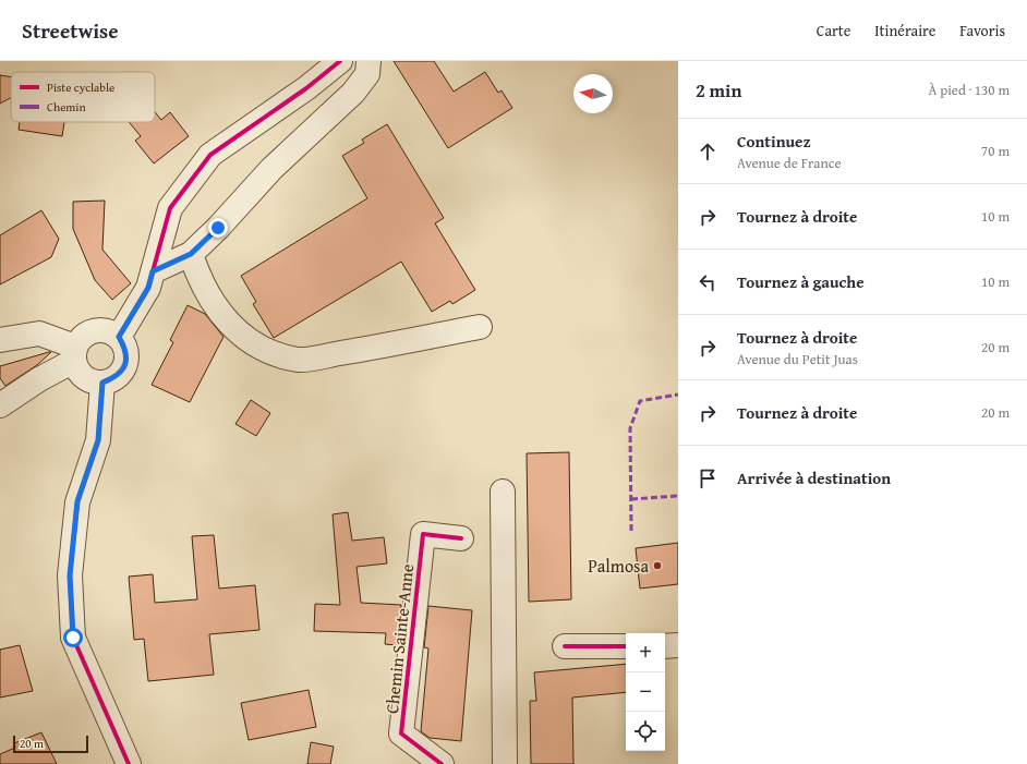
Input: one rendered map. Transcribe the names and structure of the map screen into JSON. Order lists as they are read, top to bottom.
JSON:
{
  "streets": {
    "street": ["Chemin Sainte-Anne"]
  },
  "places": ["Palmosa"],
  "legend": ["Piste cyclable", "Chemin"],
  "scale_bar": "20 m",
  "north": "left",
  "page": {
    "header": "Streetwise",
    "nav": ["Carte", "Itinéraire", "Favoris"],
    "heading": ["2 min", "À pied · 130 m"],
    "list": [
      ["Continuez", "Avenue de France", "70 m"],
      ["Tournez à droite", "10 m"],
      ["Tournez à gauche", "10 m"],
      ["Tournez à droite", "Avenue du Petit Juas", "20 m"],
      ["Tournez à droite", "20 m"],
      "Arrivée à destination"
    ],
    "map_buttons": ["+", "−"],
    "scale": "20 m"
  }
}
